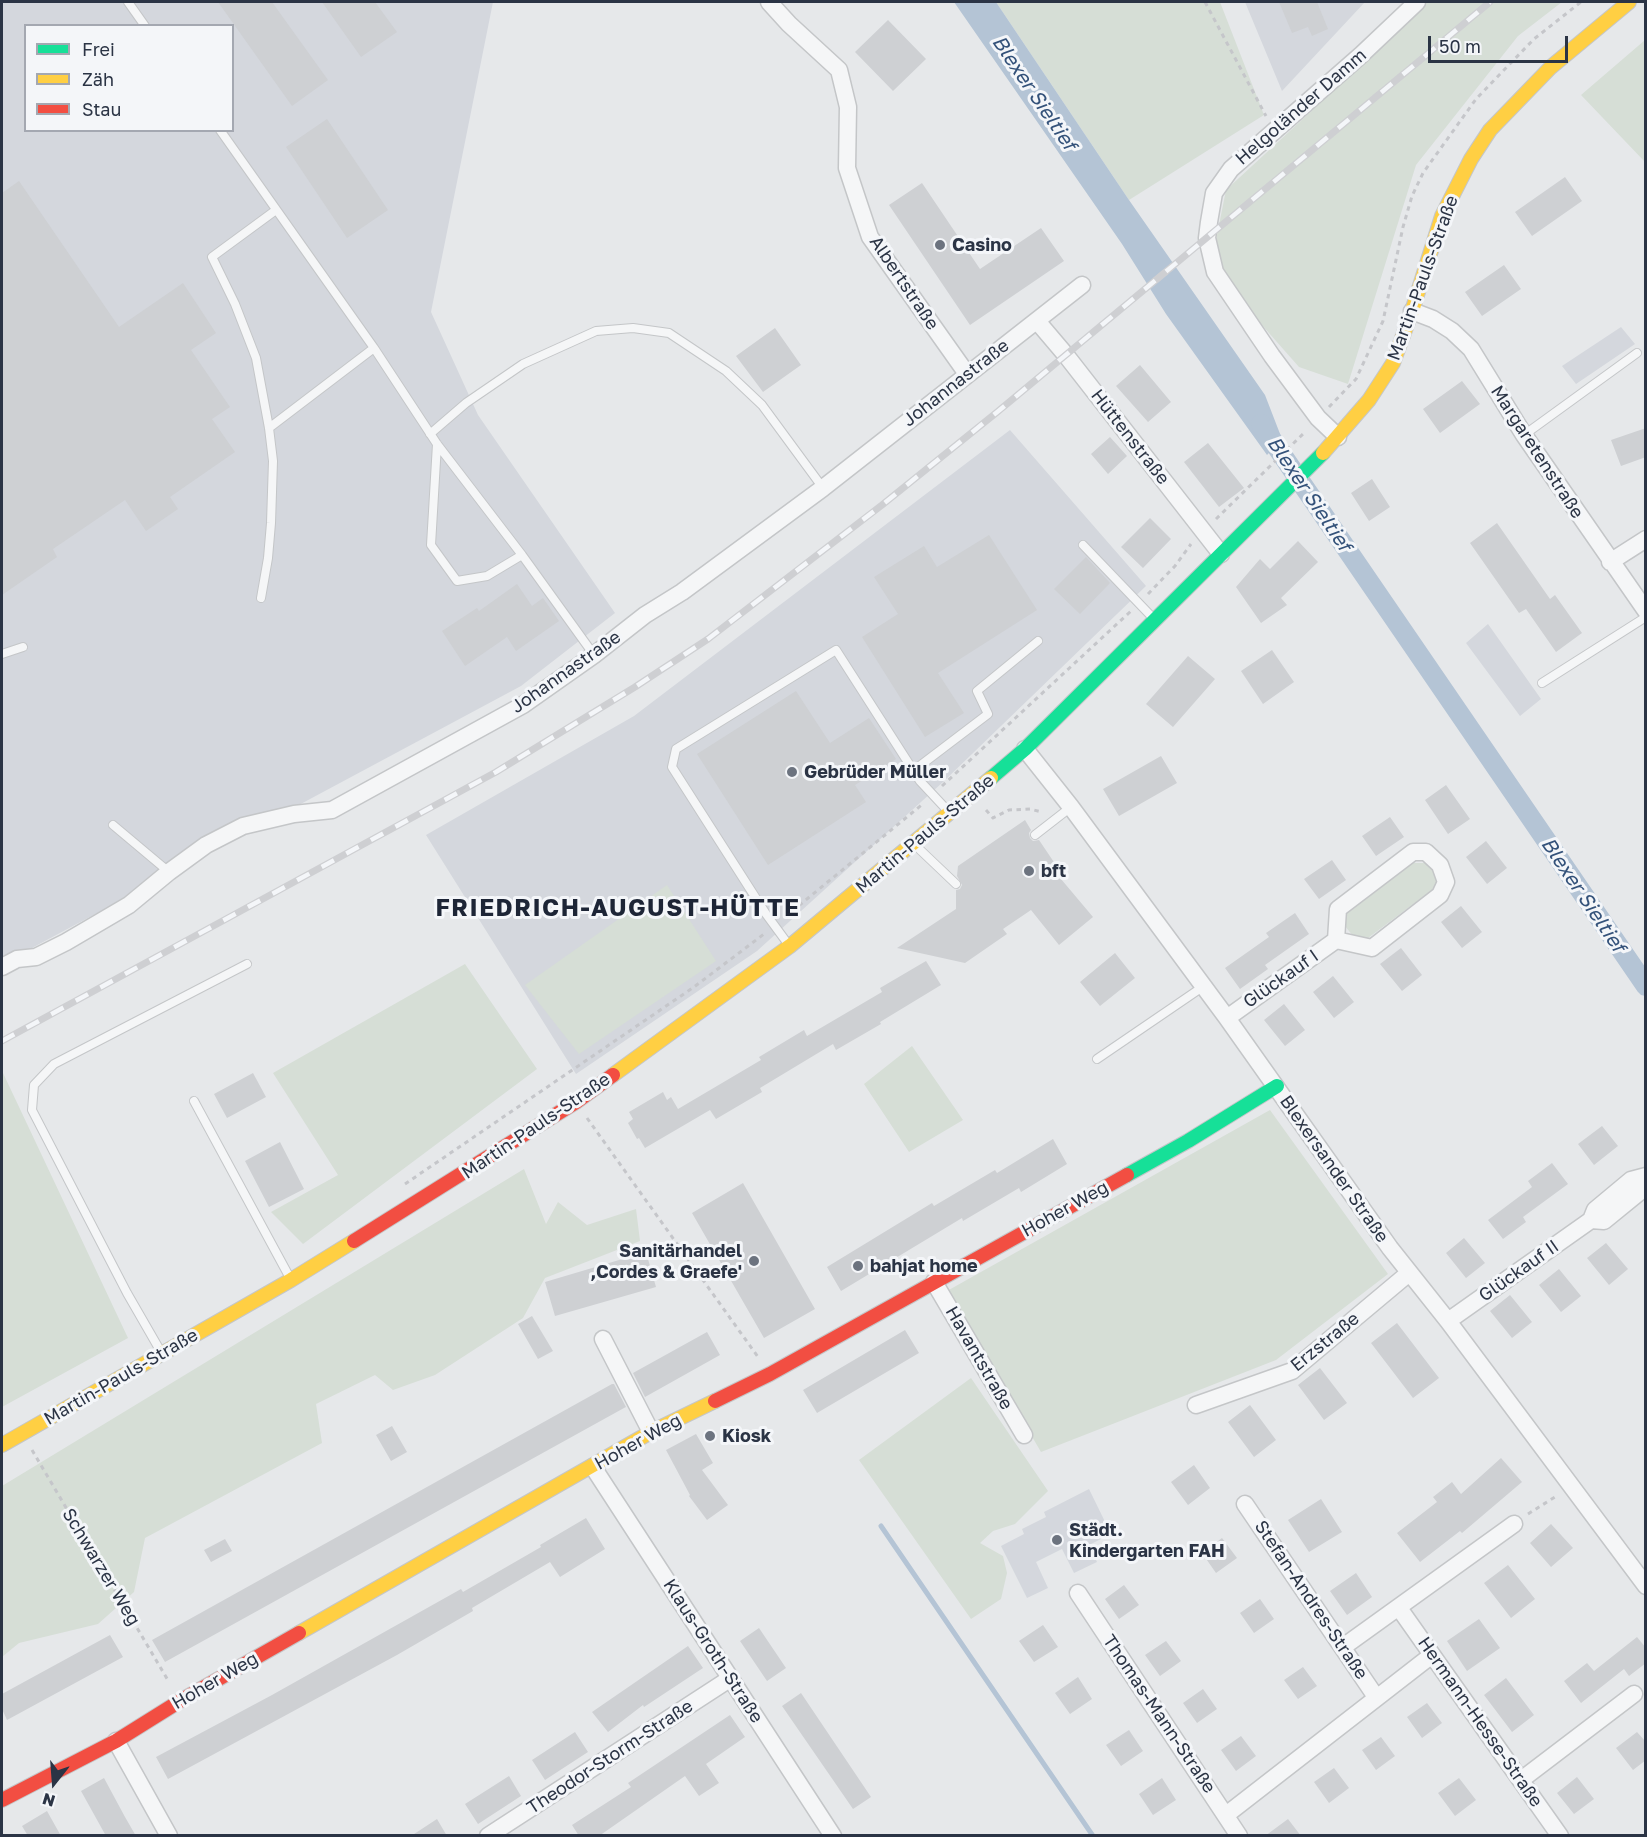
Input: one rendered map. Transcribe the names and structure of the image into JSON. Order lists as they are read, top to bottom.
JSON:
{
  "streets": {
    "street": [
      "Helgoländer Damm",
      "Martin-Pauls-Straße",
      "Albertstraße",
      "Johannastraße",
      "Hüttenstraße",
      "Margaretenstraße",
      "Glückauf I",
      "Blexersander Straße",
      "Hoher Weg",
      "Glückauf II",
      "Erzstraße",
      "Havantstraße",
      "Stefan-Andres-Straße",
      "Klaus-Groth-Straße",
      "Thomas-Mann-Straße",
      "Hermann-Hesse-Straße",
      "Theodor-Storm-Straße"
    ],
    "path": ["Schwarzer Weg"]
  },
  "crossings": [
    ["Helgoländer Damm", "Martin-Pauls-Straße"],
    ["Martin-Pauls-Straße", "Hüttenstraße"],
    ["Martin-Pauls-Straße", "Margaretenstraße"],
    ["Martin-Pauls-Straße", "Blexersander Straße"],
    ["Martin-Pauls-Straße", "Schwarzer Weg"],
    ["Albertstraße", "Johannastraße"],
    ["Johannastraße", "Hüttenstraße"],
    ["Glückauf I", "Blexersander Straße"],
    ["Blexersander Straße", "Hoher Weg"],
    ["Blexersander Straße", "Glückauf II"],
    ["Blexersander Straße", "Erzstraße"],
    ["Hoher Weg", "Havantstraße"],
    ["Hoher Weg", "Schwarzer Weg"],
    ["Hoher Weg", "Klaus-Groth-Straße"],
    ["Klaus-Groth-Straße", "Theodor-Storm-Straße"]
  ],
  "districts": ["FRIEDRICH-AUGUST-HÜTTE"],
  "water": ["Blexer Sieltief"],
  "places": [
    "Casino",
    "Gebrüder Müller",
    "bft",
    "Sanitärhandel ,Cordes & Graefe'",
    "bahjat home",
    "Kiosk",
    "Städt. Kindergarten FAH"
  ],
  "legend": ["Frei", "Zäh", "Stau"],
  "scale_bar": "50 m",
  "north": "bottom"
}
